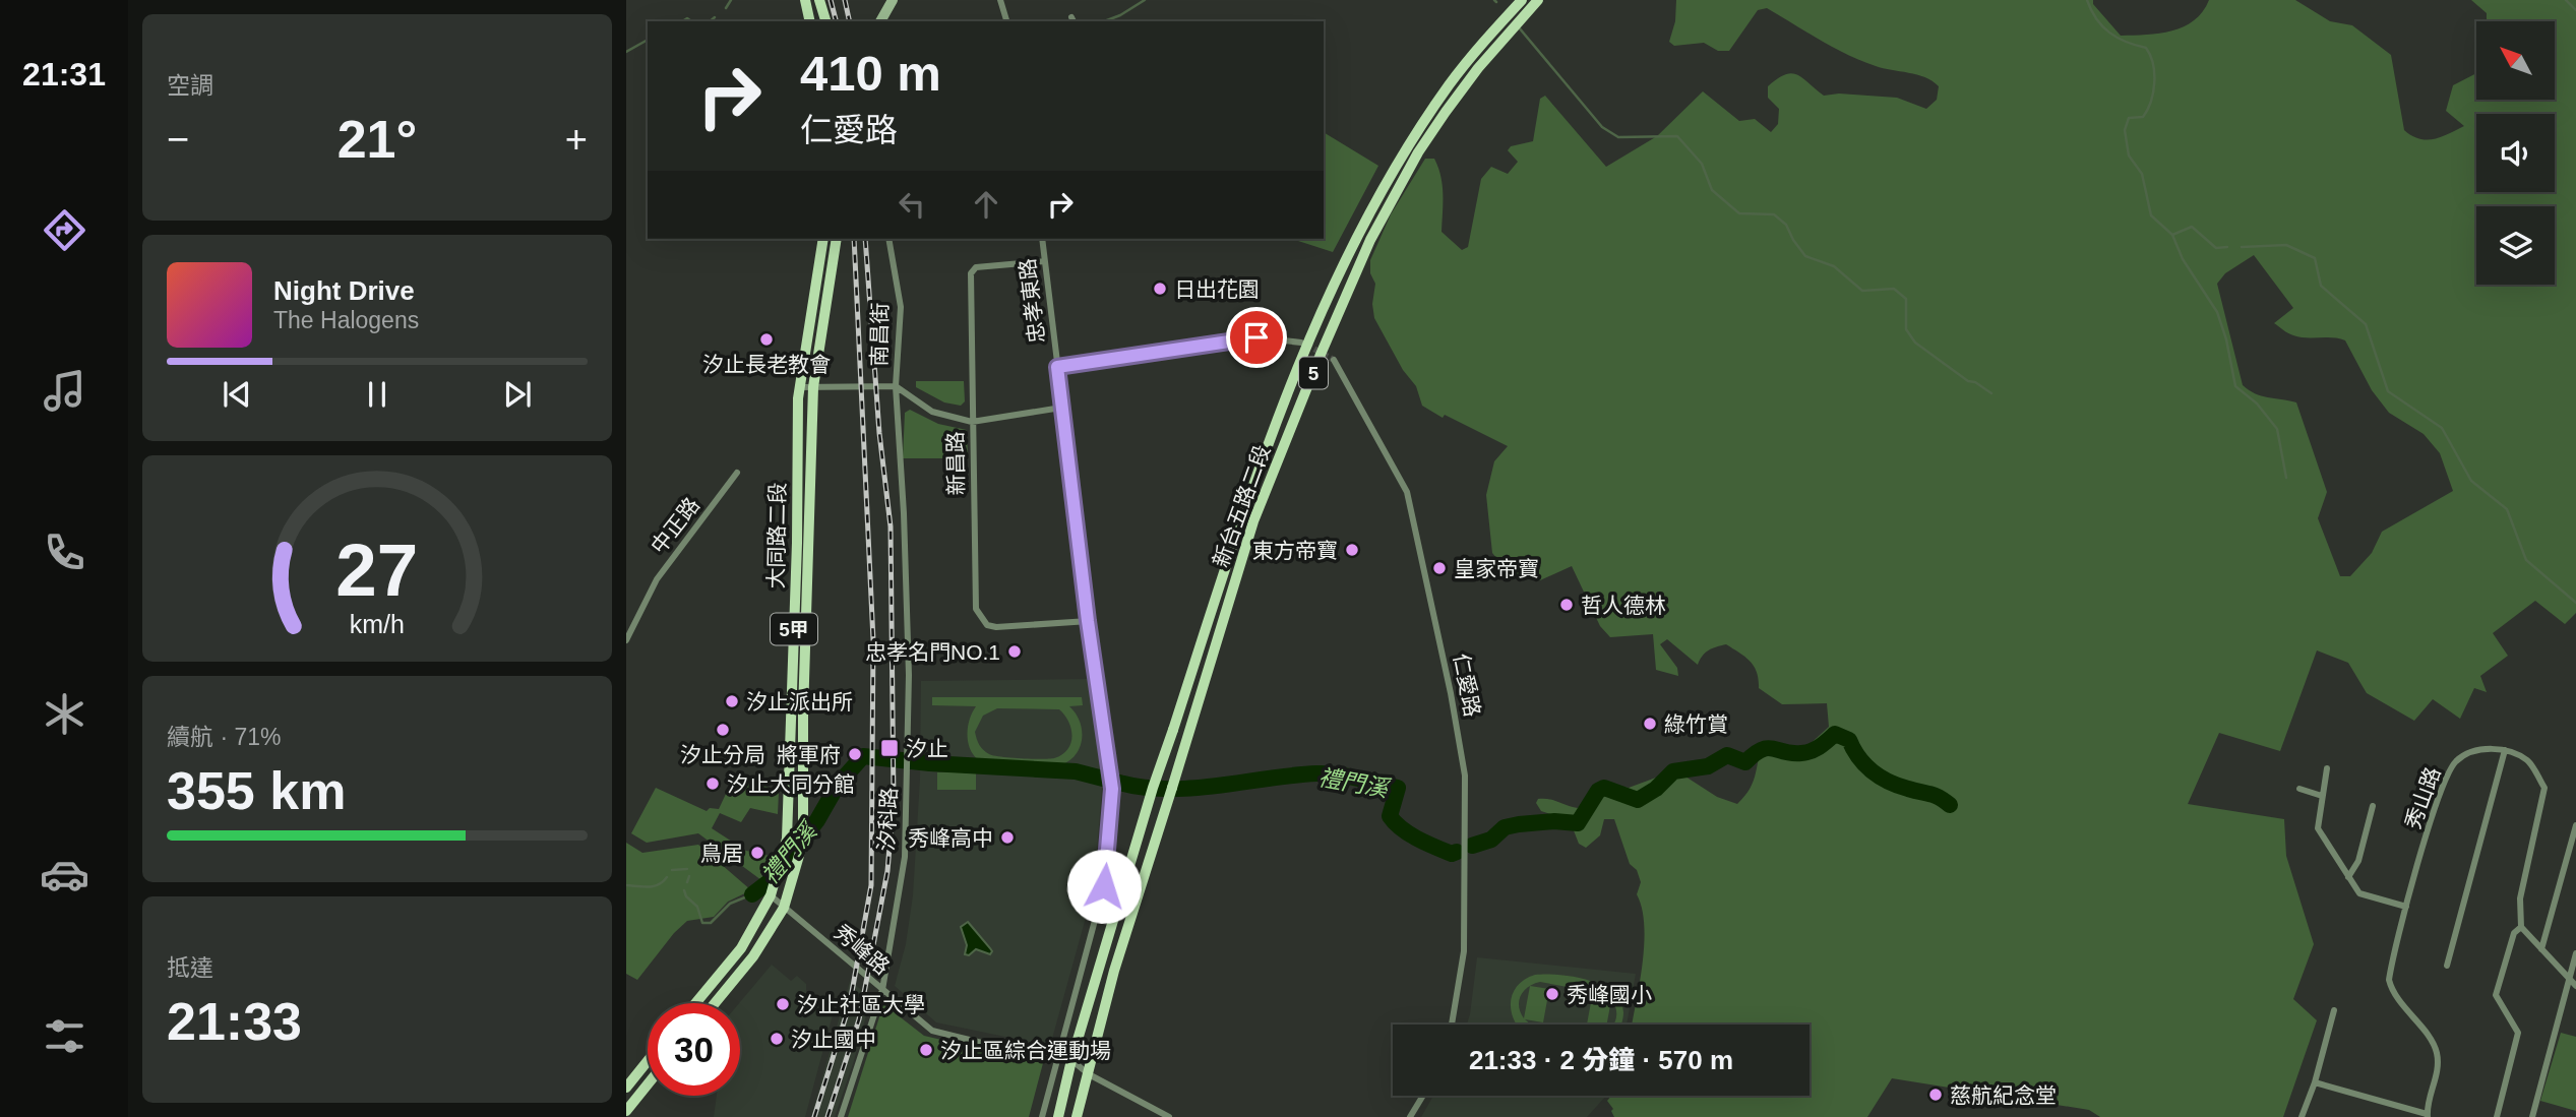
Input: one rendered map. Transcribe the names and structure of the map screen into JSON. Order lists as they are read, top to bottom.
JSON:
{
  "streets": {
    "main road": [
      "5",
      "新台五路二段",
      "大同路二段",
      "5甲"
    ],
    "street": [
      "忠孝東路",
      "南昌街",
      "新昌路",
      "中正路",
      "仁愛路",
      "秀山路",
      "汐科路",
      "秀峰路"
    ]
  },
  "crossings": [
    ["忠孝東路", "南昌街"],
    ["忠孝東路", "新昌路"],
    ["忠孝東路", "秀峰路"],
    ["南昌街", "新昌路"],
    ["南昌街", "汐科路"],
    ["5", "新台五路二段"],
    ["5", "秀峰路"],
    ["新台五路二段", "秀峰路"],
    ["大同路二段", "秀峰路"],
    ["汐科路", "秀峰路"]
  ],
  "water": ["禮門溪"],
  "places": {
    "other": [
      "日出花園",
      "汐止長老教會",
      "東方帝寶",
      "皇家帝寶",
      "哲人德林",
      "忠孝名門NO.1",
      "汐止派出所",
      "綠竹賞",
      "汐止分局",
      "將軍府",
      "汐止大同分館",
      "秀峰高中",
      "鳥居",
      "秀峰國小",
      "汐止社區大學",
      "汐止國中",
      "汐止區綜合運動場",
      "慈航紀念堂"
    ],
    "transit": ["汐止"]
  },
  "north": "top left",
  "page": {
    "tabs": "21:31",
    "tile": [
      "空調",
      ["續航 · 71%", "355 km"],
      ["抵達", "21:33"]
    ],
    "turn": ["410 m", "仁愛路"],
    "heat": ["−", "21°", "+"],
    "song": ["Night Drive", "The Halogens"],
    "limit": "30",
    "trip": "21:33 · 2 分鐘 · 570 m",
    "gauge": ["27", "km/h"]
  }
}
